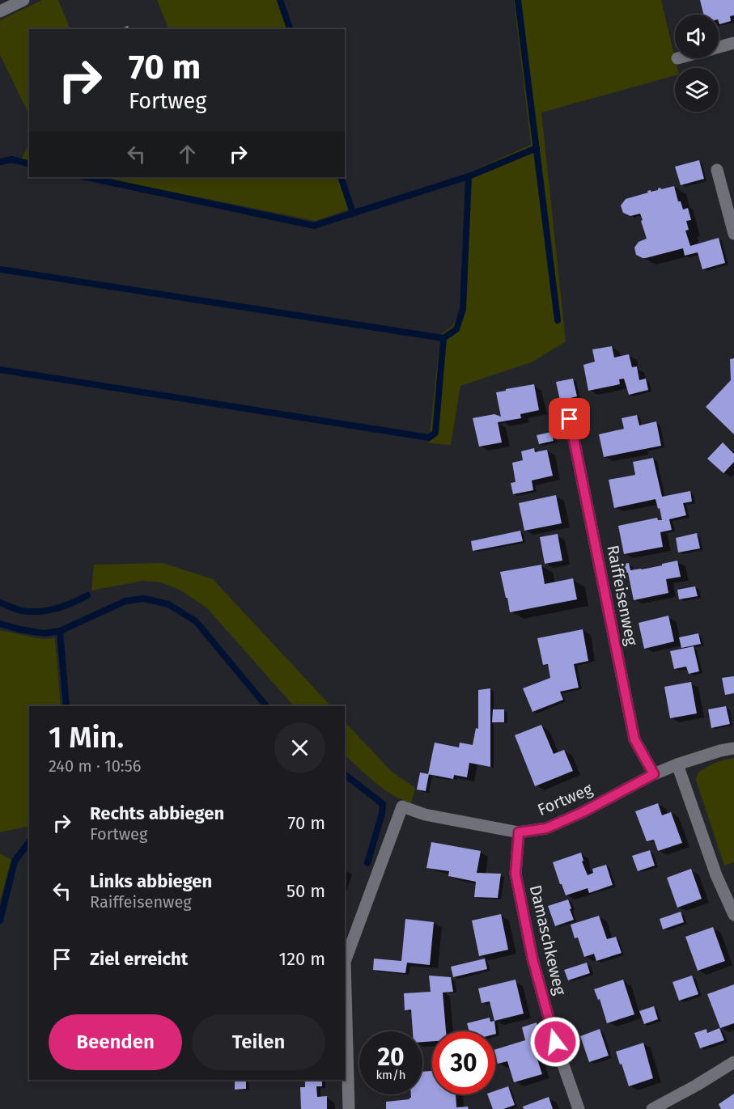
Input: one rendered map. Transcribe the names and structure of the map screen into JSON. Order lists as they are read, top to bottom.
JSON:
{
  "streets": {
    "street": ["Raiffeisenweg", "Fortweg", "Damaschkeweg"]
  },
  "crossings": [
    ["Raiffeisenweg", "Fortweg"],
    ["Fortweg", "Damaschkeweg"]
  ],
  "page": {
    "turn": ["70 m", "Fortweg"],
    "heading": ["1 Min.", "240 m · 10:56"],
    "list": [
      {
        "name": "Rechts abbiegen",
        "note": "Fortweg",
        "value": "70 m"
      },
      {
        "name": "Links abbiegen",
        "note": "Raiffeisenweg",
        "value": "50 m"
      },
      {
        "name": "Ziel erreicht",
        "value": "120 m"
      }
    ],
    "buttons": ["Beenden", "Teilen"],
    "speed": "20 km/h",
    "limit": "30"
  }
}
